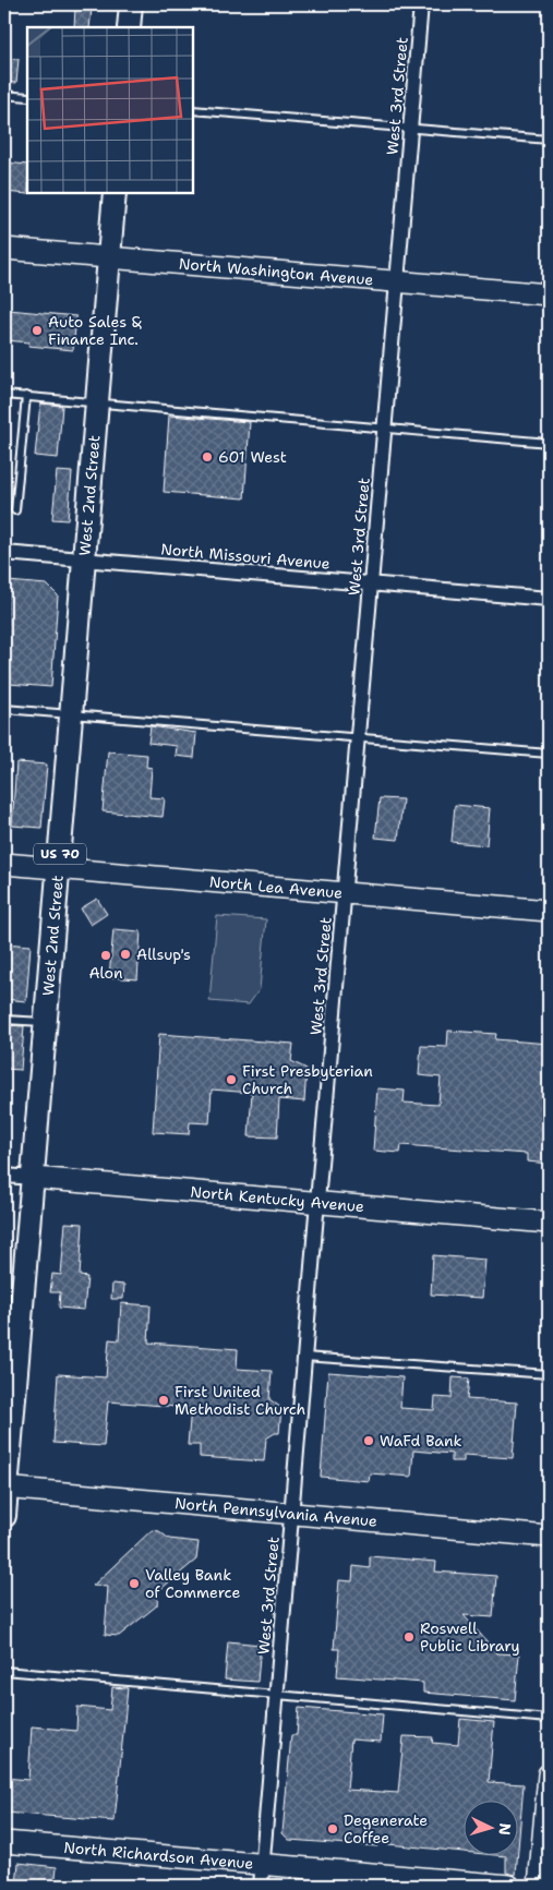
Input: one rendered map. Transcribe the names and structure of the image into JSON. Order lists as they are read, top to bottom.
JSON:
{
  "streets": {
    "main road": ["West 2nd Street", "US 70"],
    "street": [
      "West 3rd Street",
      "North Washington Avenue",
      "North Missouri Avenue",
      "North Lea Avenue",
      "North Kentucky Avenue",
      "North Pennsylvania Avenue",
      "North Richardson Avenue"
    ]
  },
  "crossings": [
    ["West 3rd Street", "North Washington Avenue"],
    ["West 3rd Street", "North Missouri Avenue"],
    ["West 3rd Street", "North Lea Avenue"],
    ["West 3rd Street", "North Kentucky Avenue"],
    ["West 3rd Street", "North Pennsylvania Avenue"],
    ["West 3rd Street", "North Richardson Avenue"],
    ["North Washington Avenue", "West 2nd Street"],
    ["West 2nd Street", "North Missouri Avenue"],
    ["West 2nd Street", "North Lea Avenue"],
    ["West 2nd Street", "North Kentucky Avenue"],
    ["West 2nd Street", "North Pennsylvania Avenue"]
  ],
  "places": [
    "Auto Sales & Finance Inc.",
    "601 West",
    "Allsup's",
    "Alon",
    "First Presbyterian Church",
    "First United Methodist Church",
    "WaFd Bank",
    "Valley Bank of Commerce",
    "Roswell Public Library",
    "Degenerate Coffee"
  ],
  "north": "right"
}
